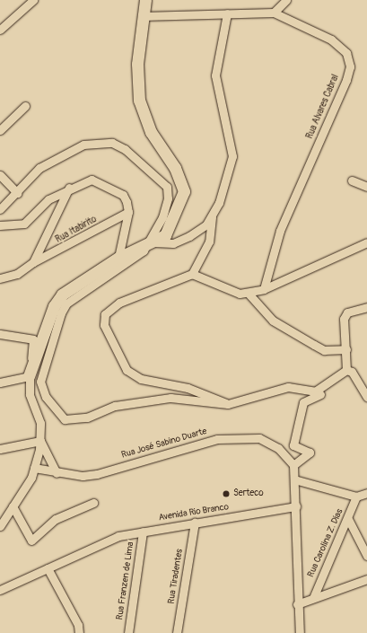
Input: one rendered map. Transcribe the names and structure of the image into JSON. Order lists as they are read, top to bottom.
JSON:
{
  "streets": {
    "street": [
      "Rua Alvares Cabral",
      "Rua Itabirito",
      "Rua José Sabino Duarte",
      "Avenida Rio Branco",
      "Rua Carolina Z. Dias",
      "Rua Tiradentes",
      "Rua Franzen de Lima"
    ]
  },
  "crossings": [
    ["Avenida Rio Branco", "Rua Tiradentes"],
    ["Avenida Rio Branco", "Rua Franzen de Lima"]
  ],
  "places": ["Serteco"]
}
